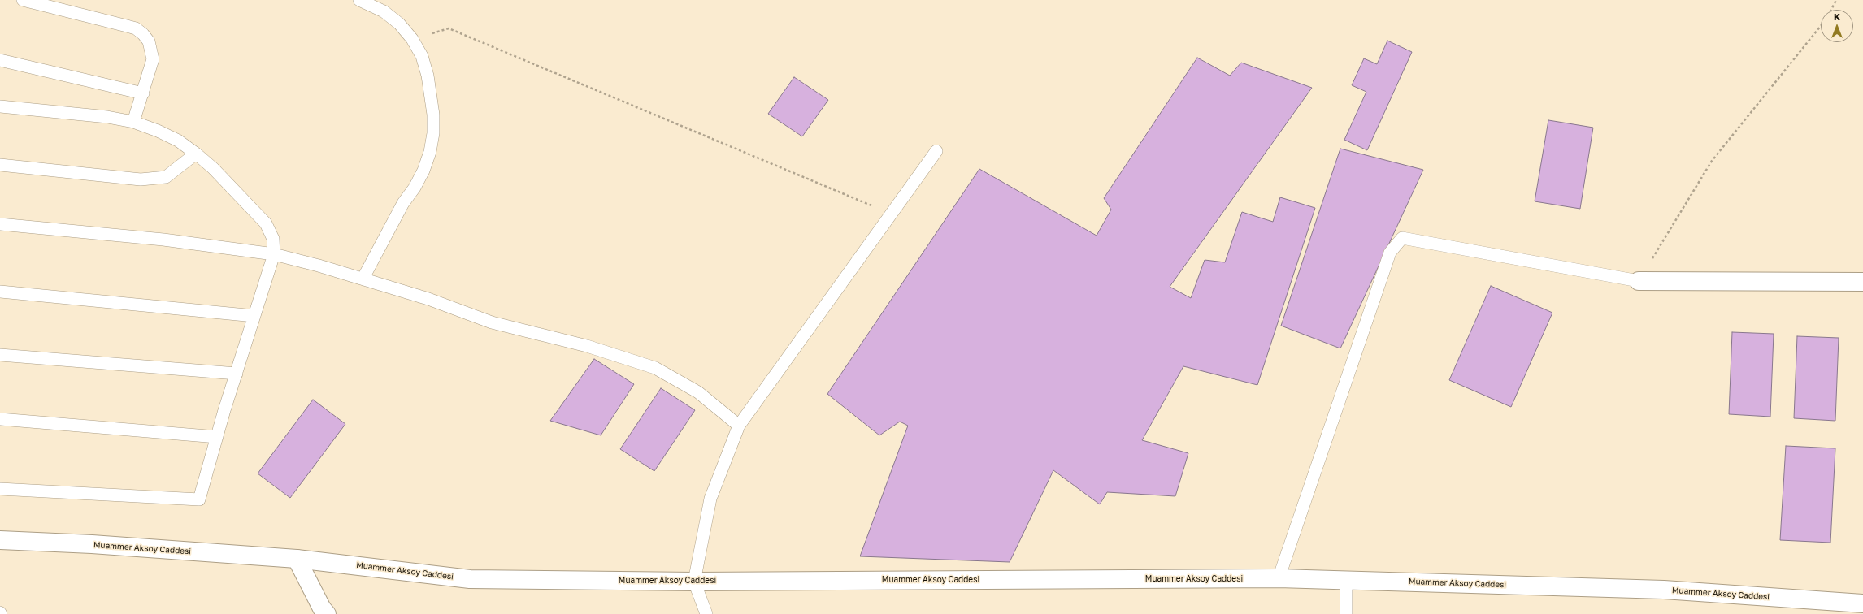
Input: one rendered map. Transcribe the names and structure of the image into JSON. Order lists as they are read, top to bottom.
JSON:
{
  "streets": {
    "street": ["Muammer Aksoy Caddesi"]
  },
  "north": "top"
}
